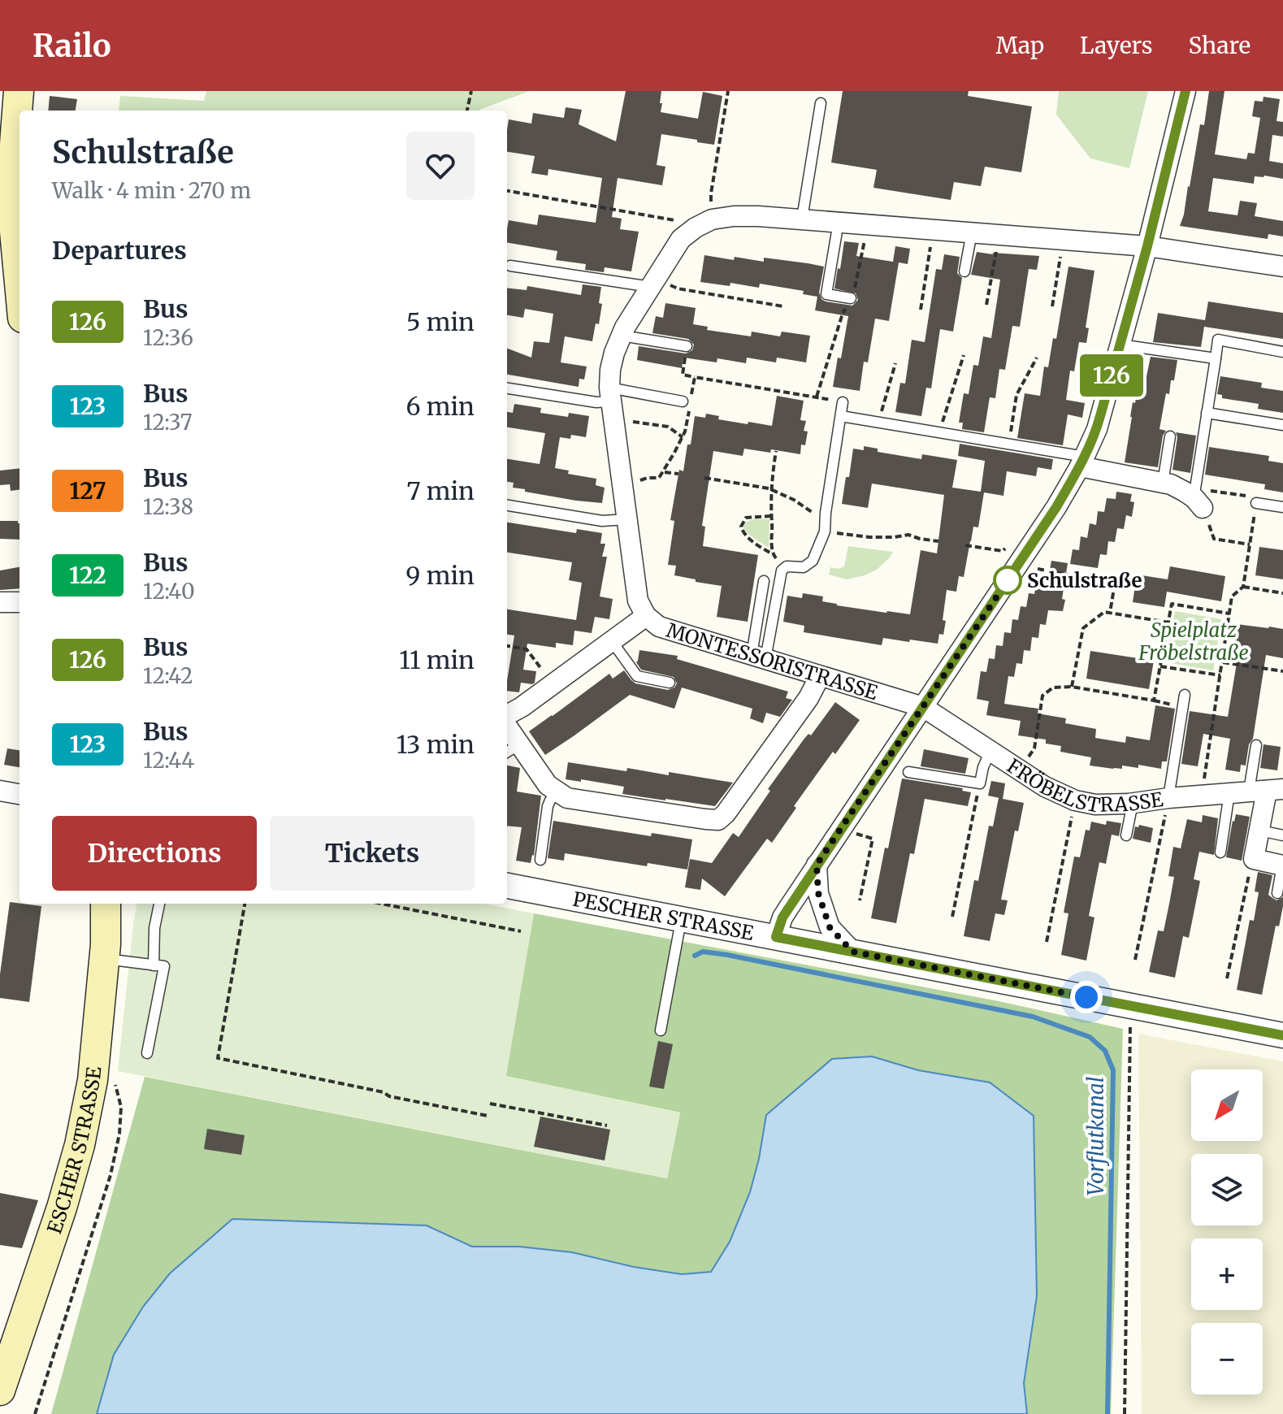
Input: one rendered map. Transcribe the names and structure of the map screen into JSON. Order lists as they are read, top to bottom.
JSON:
{
  "streets": {
    "main road": ["ESCHER STRASSE"],
    "street": ["MONTESSORISTRASSE", "FRÖBELSTRASSE", "PESCHER STRASSE"]
  },
  "crossings": [
    ["MONTESSORISTRASSE", "FRÖBELSTRASSE"]
  ],
  "water": ["Vorflutkanal"],
  "parks": ["Spielplatz Fröbelstraße"],
  "places": ["Schulstraße"],
  "lines": ["bus line 126"],
  "north": "bottom left",
  "page": {
    "header": "Railo",
    "nav": ["Map", "Layers", "Share"],
    "on_map": "126",
    "heading": [
      ["Schulstraße", "Walk · 4 min · 270 m"],
      "Departures"
    ],
    "list": [
      {
        "mark": "126",
        "name": "Bus",
        "note": "12:36",
        "value": "5 min"
      },
      {
        "mark": "123",
        "name": "Bus",
        "note": "12:37",
        "value": "6 min"
      },
      {
        "mark": "127",
        "name": "Bus",
        "note": "12:38",
        "value": "7 min"
      },
      {
        "mark": "122",
        "name": "Bus",
        "note": "12:40",
        "value": "9 min"
      },
      {
        "mark": "126",
        "name": "Bus",
        "note": "12:42",
        "value": "11 min"
      },
      {
        "mark": "123",
        "name": "Bus",
        "note": "12:44",
        "value": "13 min"
      }
    ],
    "buttons": ["Directions", "Tickets"],
    "map_buttons": ["+", "−"]
  }
}
